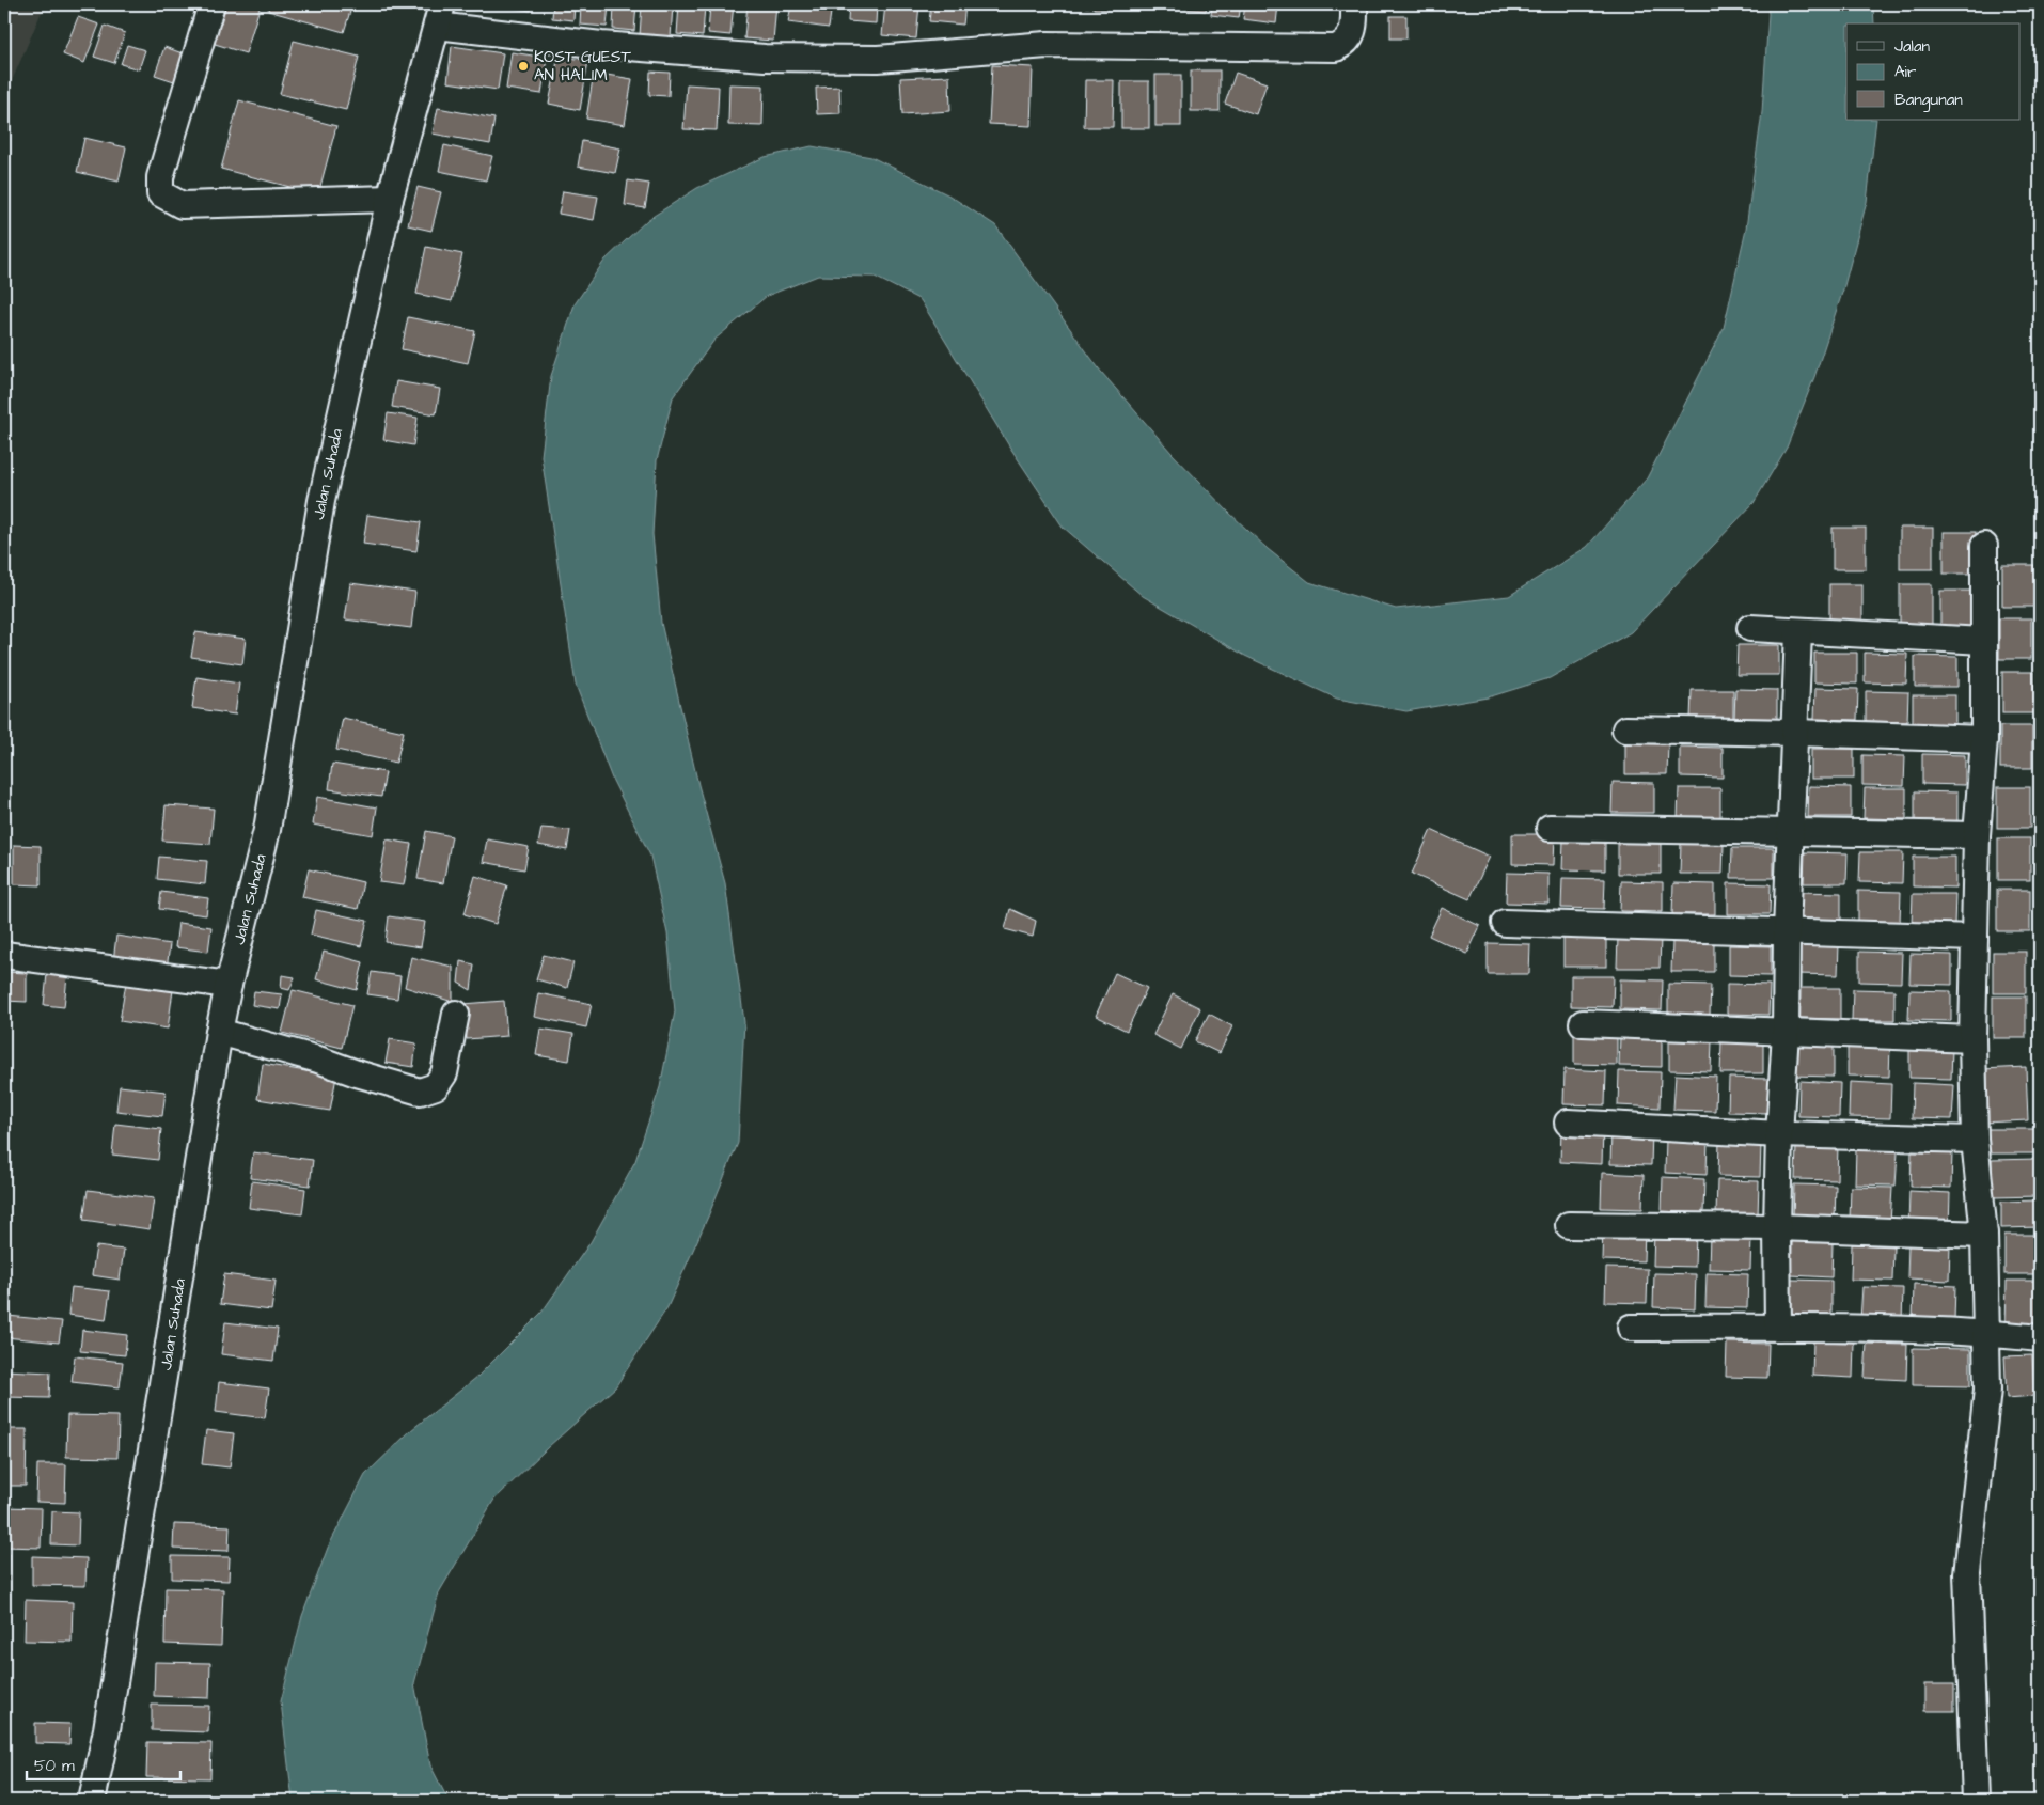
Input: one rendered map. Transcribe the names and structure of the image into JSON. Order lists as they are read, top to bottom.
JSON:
{
  "streets": {
    "street": ["Jalan Suhada"]
  },
  "places": ["KOST GUEST AN HALIM"],
  "legend": ["Jalan", "Air", "Bangunan"],
  "scale_bar": "50 m"
}
